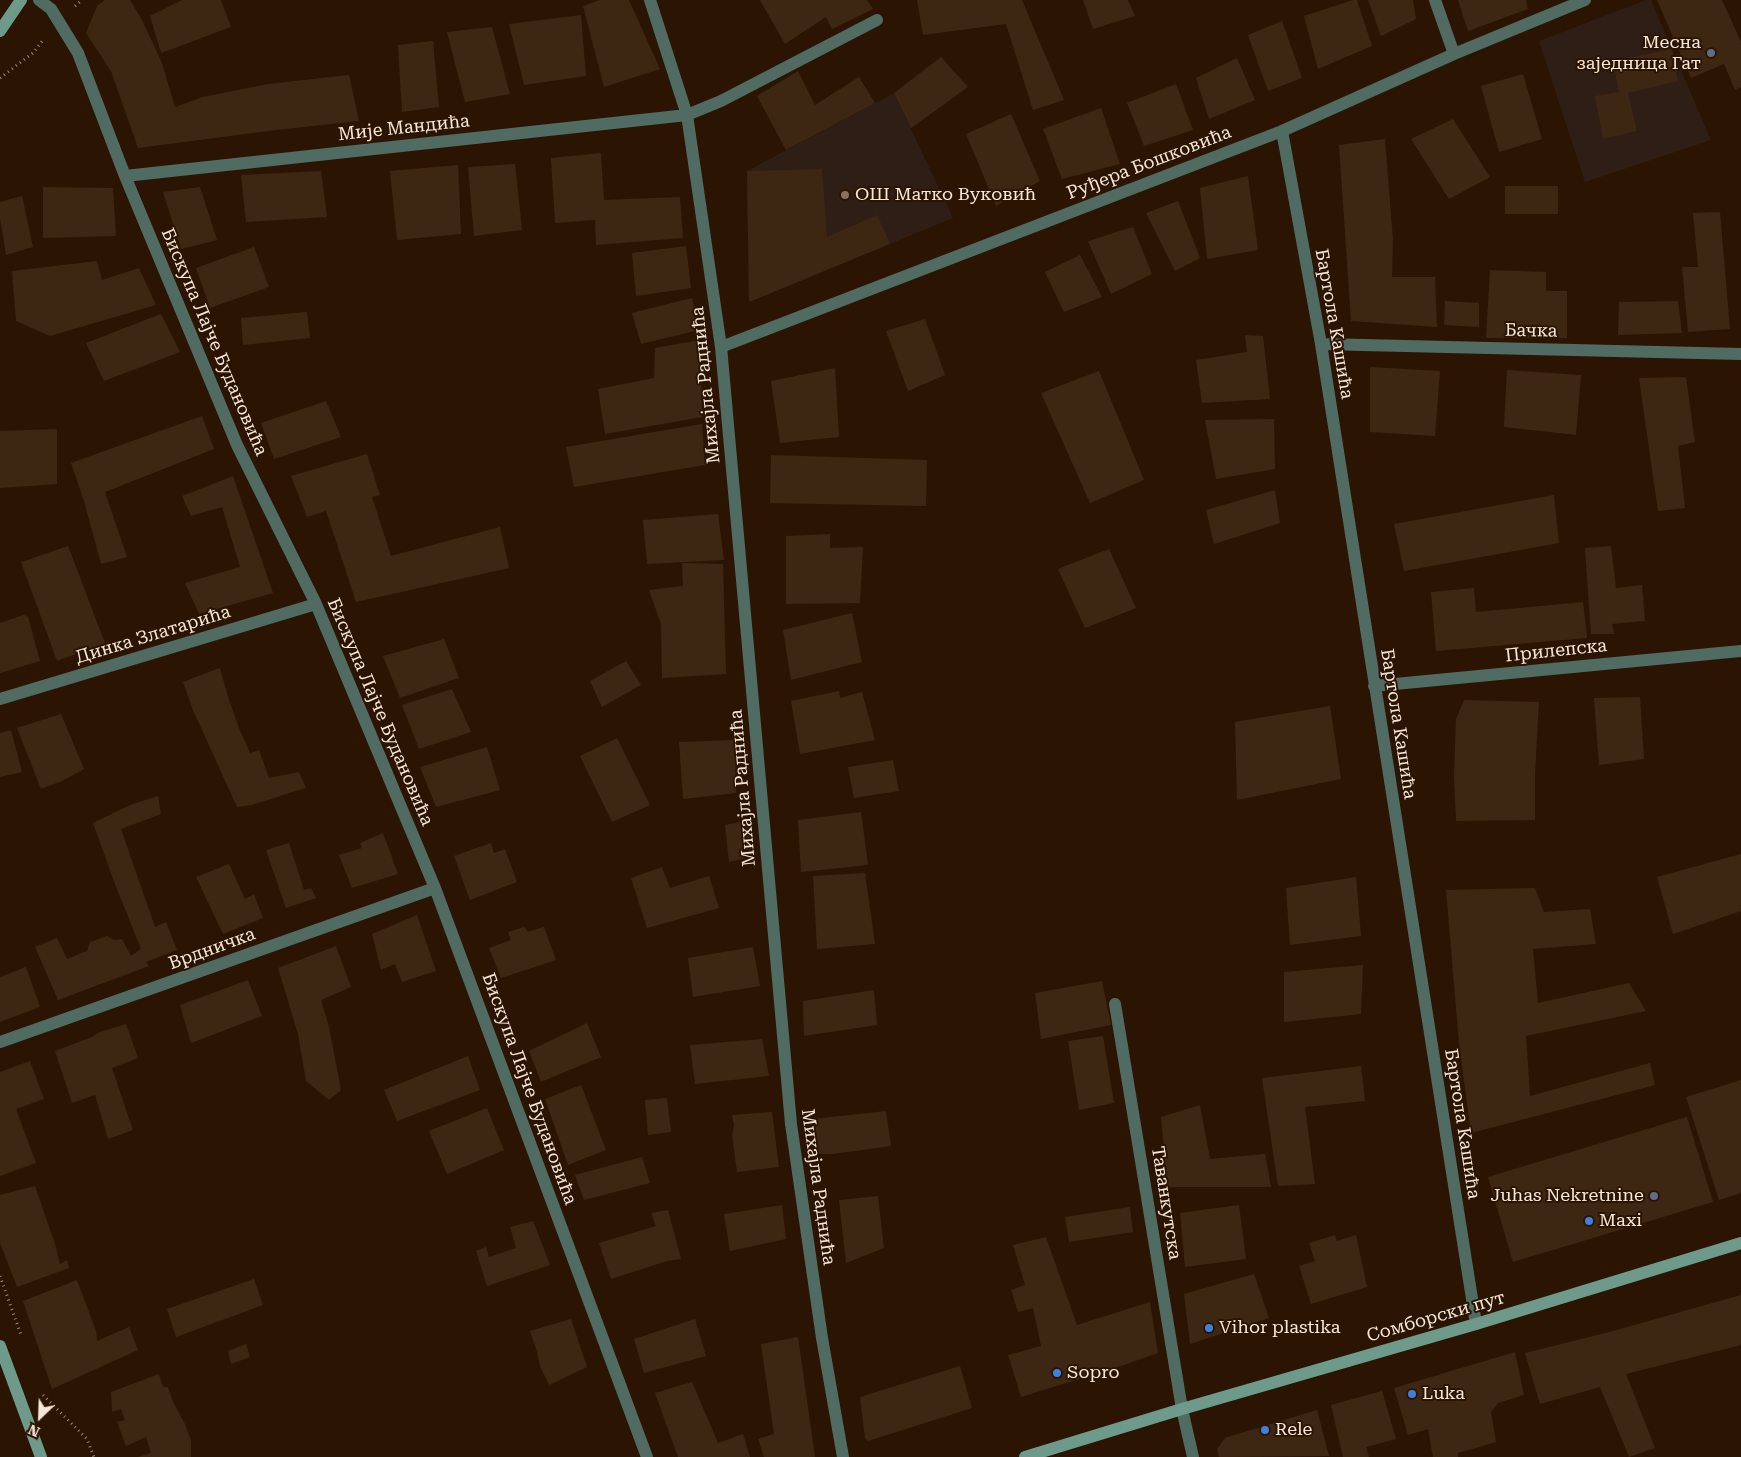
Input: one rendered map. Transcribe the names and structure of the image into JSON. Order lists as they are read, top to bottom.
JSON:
{
  "streets": {
    "main road": ["Сомборски пут"],
    "street": [
      "Мије Мандића",
      "Руђера Бошковића",
      "Бартола Кашића",
      "Бачка",
      "Бискупа Лајче Будановића",
      "Михајла Раднића",
      "Динка Златарића",
      "Прилепска",
      "Врдничка",
      "Таванкутска"
    ]
  },
  "crossings": [
    ["Мије Мандића", "Бискупа Лајче Будановића"],
    ["Мије Мандића", "Михајла Раднића"],
    ["Руђера Бошковића", "Бартола Кашића"],
    ["Руђера Бошковића", "Михајла Раднића"],
    ["Бартола Кашића", "Бачка"],
    ["Бартола Кашића", "Прилепска"],
    ["Бартола Кашића", "Сомборски пут"],
    ["Бискупа Лајче Будановића", "Динка Златарића"],
    ["Бискупа Лајче Будановића", "Врдничка"],
    ["Таванкутска", "Сомборски пут"]
  ],
  "places": [
    "Месна заједница Гат",
    "ОШ Матко Вуковић",
    "Juhas Nekretnine",
    "Maxi",
    "Vihor plastika",
    "Sopro",
    "Luka",
    "Rele"
  ],
  "north": "bottom left"
}
